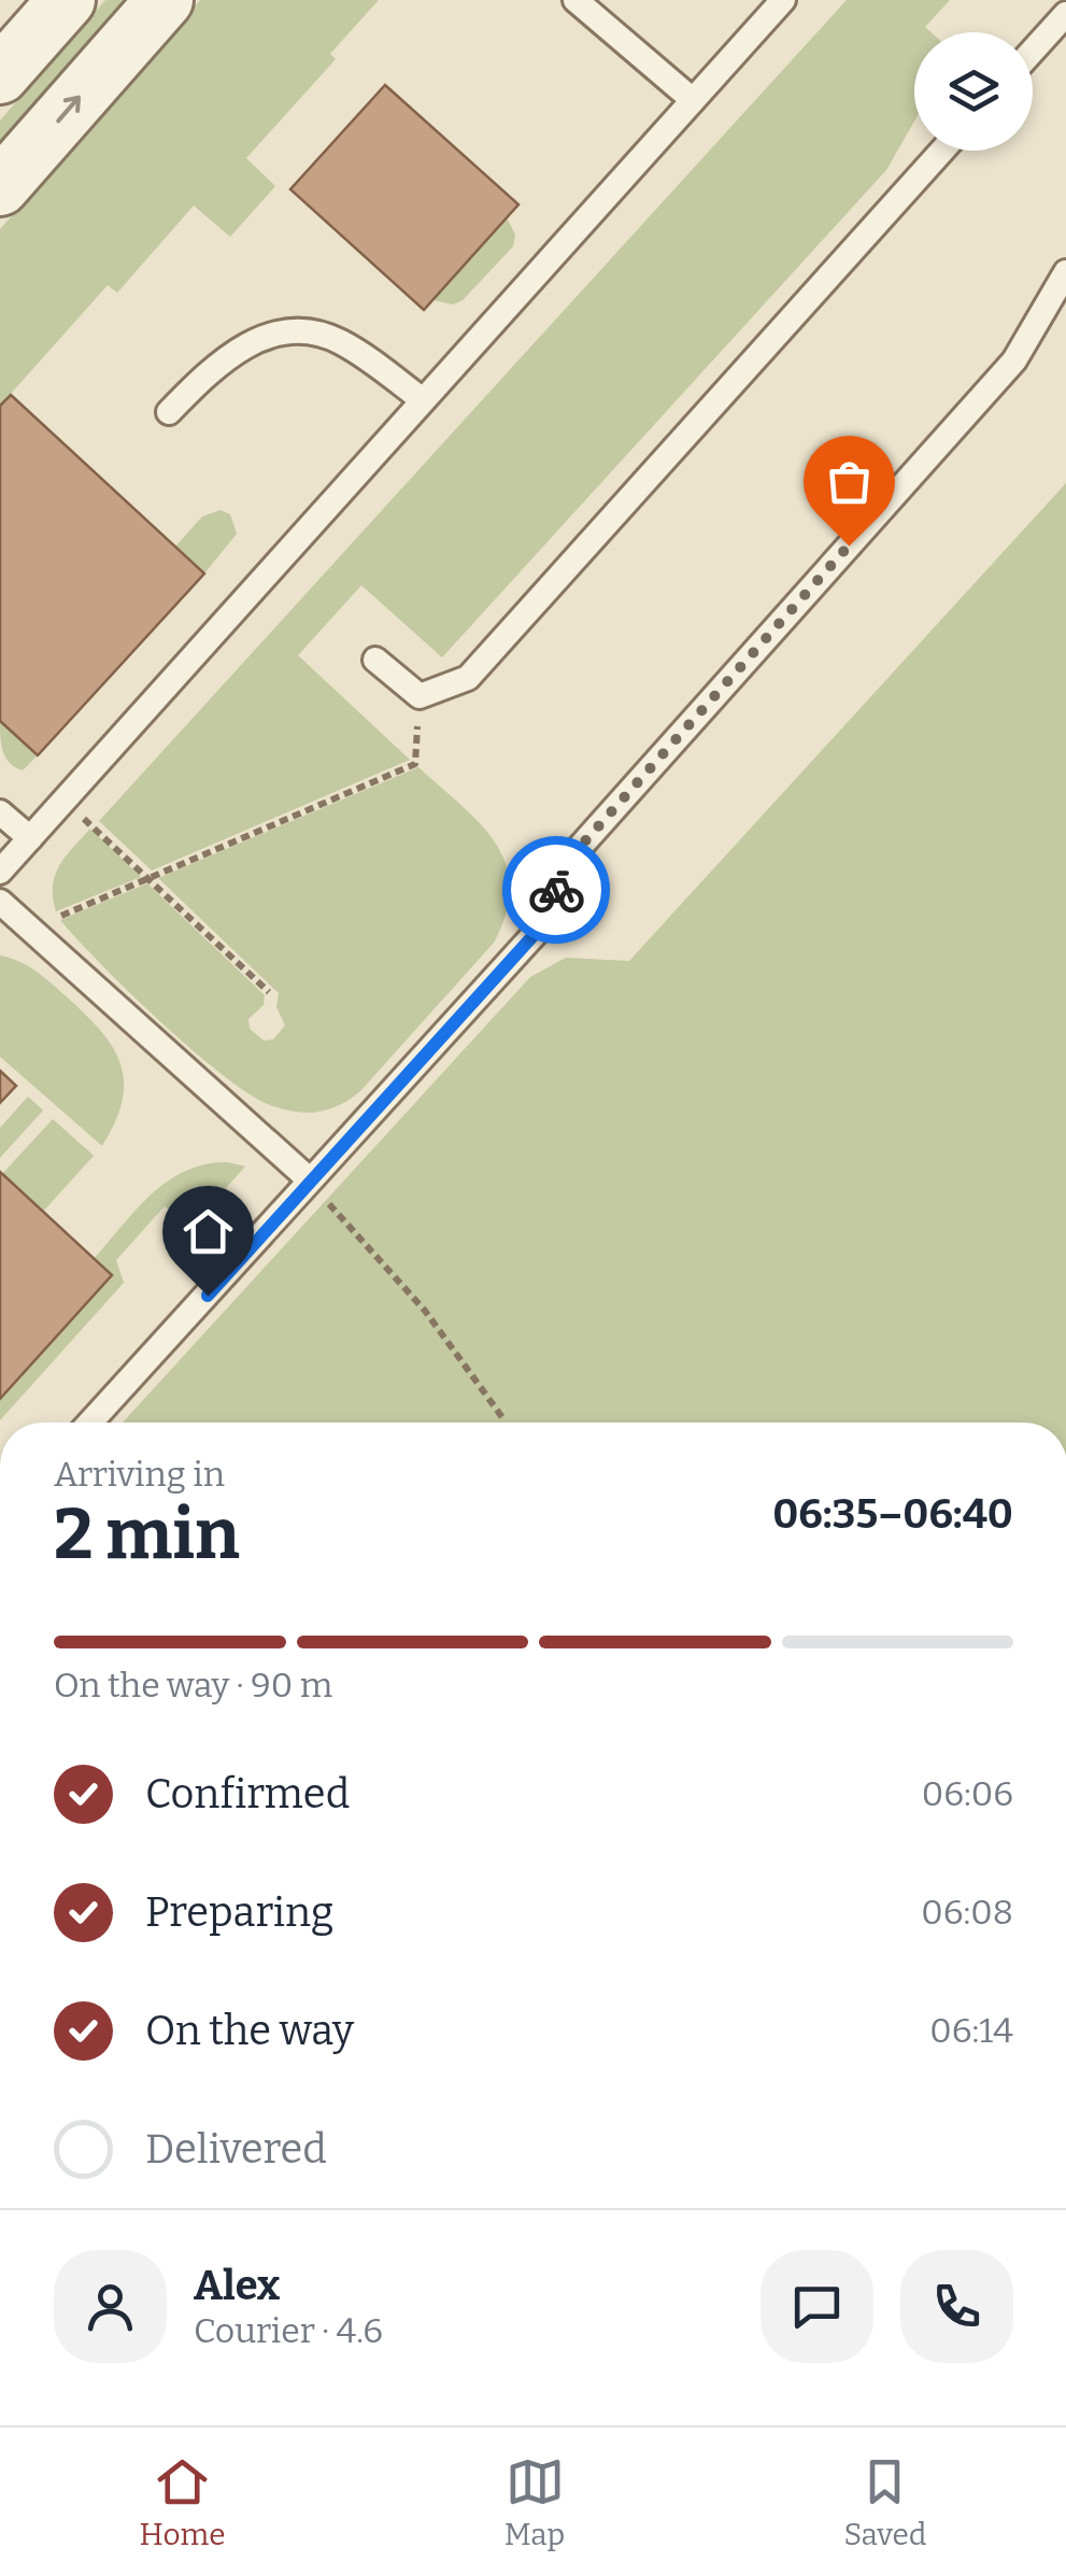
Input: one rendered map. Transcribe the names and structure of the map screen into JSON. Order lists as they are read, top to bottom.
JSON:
{
  "page": {
    "heading": ["2 min", "Arriving in", "06:35–06:40"],
    "panel": ["Alex", "Courier · 4.6"],
    "bar": "On the way · 90 m",
    "list": [
      ["Confirmed", "06:06"],
      ["Preparing", "06:08"],
      ["On the way", "06:14"],
      "Delivered"
    ],
    "tabs": ["Home", "Map", "Saved"]
  }
}
